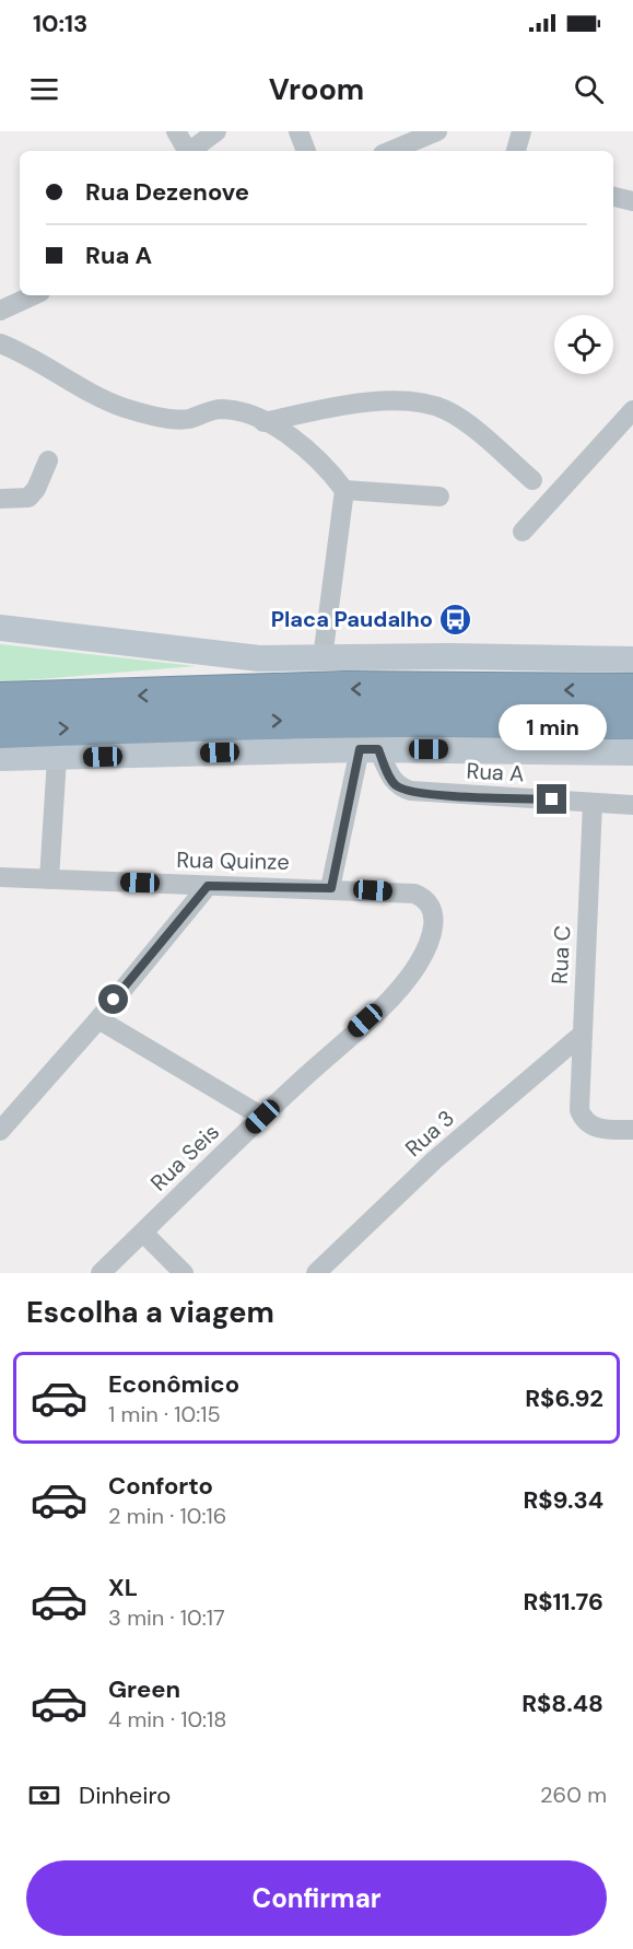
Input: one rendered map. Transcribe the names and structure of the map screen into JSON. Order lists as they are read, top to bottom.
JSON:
{
  "streets": {
    "street": [
      "Rua A",
      "Rua Quinze",
      "Rua C",
      "Rua 3",
      "Rua Seis"
    ]
  },
  "crossings": [
    ["Rua A", "Rua C"],
    ["Rua Quinze", "Rua Seis"],
    ["Rua C", "Rua 3"]
  ],
  "places": {
    "bus stop": ["Placa Paudalho"]
  },
  "page": {
    "status": "10:13",
    "header": "Vroom",
    "banner": ["Rua Dezenove", "Rua A"],
    "bubble": "1 min",
    "heading": "Escolha a viagem",
    "list": [
      {
        "name": "Econômico",
        "note": "1 min · 10:15",
        "value": "R$6.92"
      },
      {
        "name": "Conforto",
        "note": "2 min · 10:16",
        "value": "R$9.34"
      },
      {
        "name": "XL",
        "note": "3 min · 10:17",
        "value": "R$11.76"
      },
      {
        "name": "Green",
        "note": "4 min · 10:18",
        "value": "R$8.48"
      }
    ],
    "pay": ["Dinheiro", "260 m"],
    "buttons": "Confirmar"
  }
}
